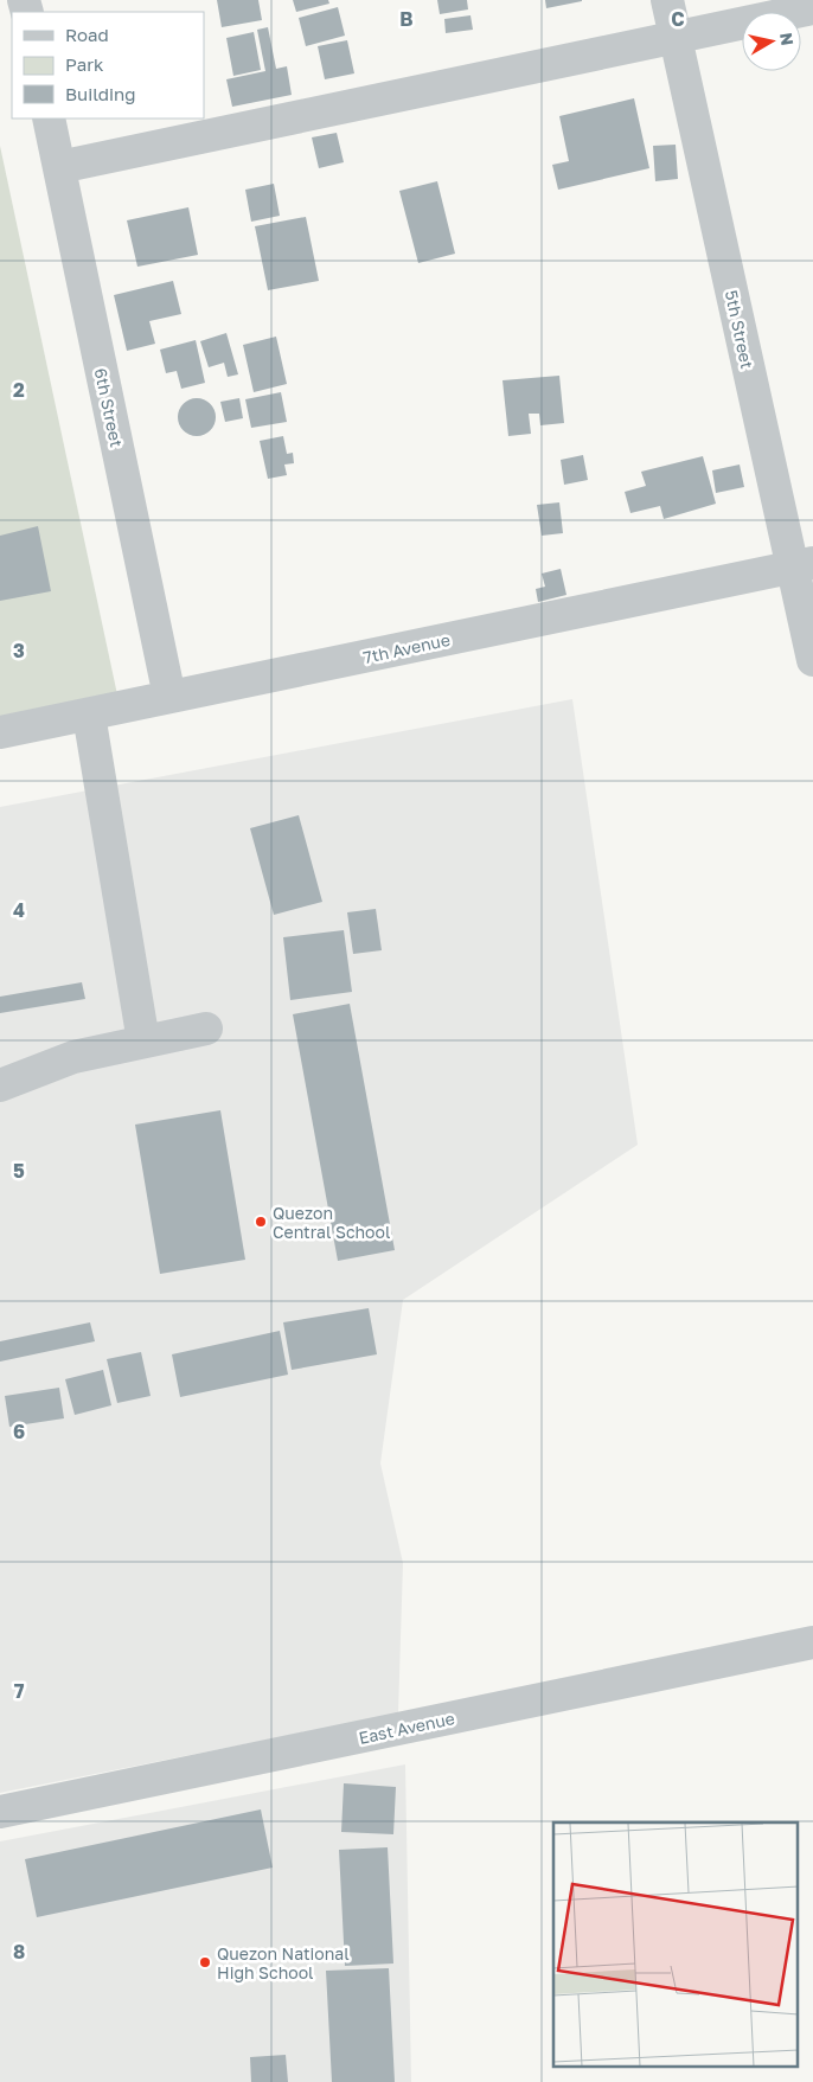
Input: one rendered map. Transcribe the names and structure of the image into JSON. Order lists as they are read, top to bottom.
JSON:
{
  "streets": {
    "street": [
      "5th Street",
      "6th Street",
      "7th Avenue",
      "East Avenue"
    ]
  },
  "crossings": [
    ["5th Street", "7th Avenue"],
    ["6th Street", "7th Avenue"]
  ],
  "places": ["Quezon Central School", "Quezon National High School"],
  "legend": ["Road", "Park", "Building"],
  "north": "right",
  "grid": {
    "columns": ["B", "C"],
    "rows": [
      "2",
      "3",
      "4",
      "5",
      "6",
      "7",
      "8"
    ]
  }
}
